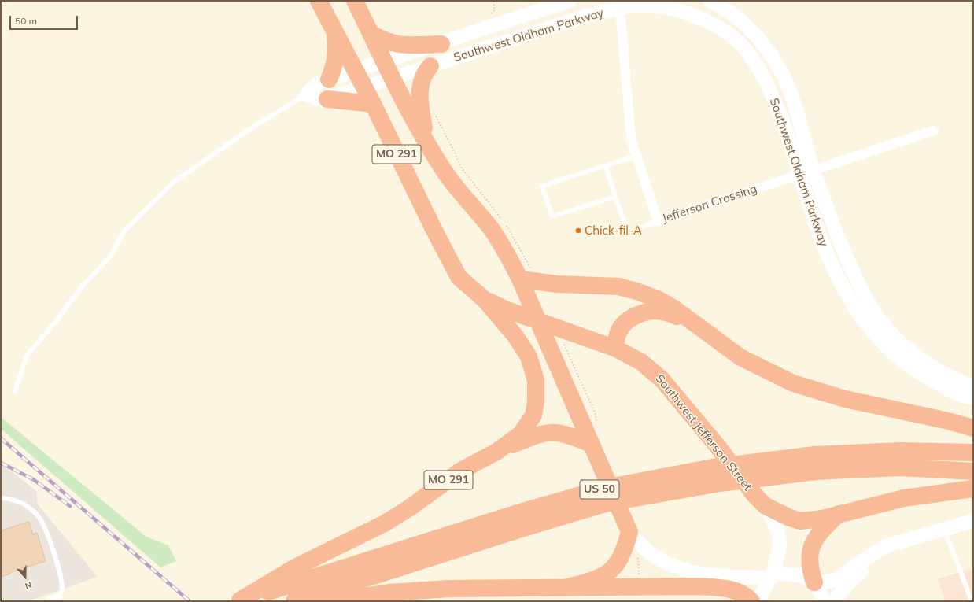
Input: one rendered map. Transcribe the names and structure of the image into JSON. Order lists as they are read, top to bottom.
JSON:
{
  "streets": {
    "highway": ["MO 291", "Southwest Jefferson Street", "US 50"],
    "street": ["Southwest Oldham Parkway", "Jefferson Crossing"]
  },
  "crossings": [
    ["Southwest Oldham Parkway", "MO 291"],
    ["Southwest Oldham Parkway", "Jefferson Crossing"],
    ["MO 291", "Southwest Jefferson Street"],
    ["MO 291", "US 50"]
  ],
  "places": ["Chick-fil-A"],
  "scale_bar": "50 m",
  "north": "bottom"
}
